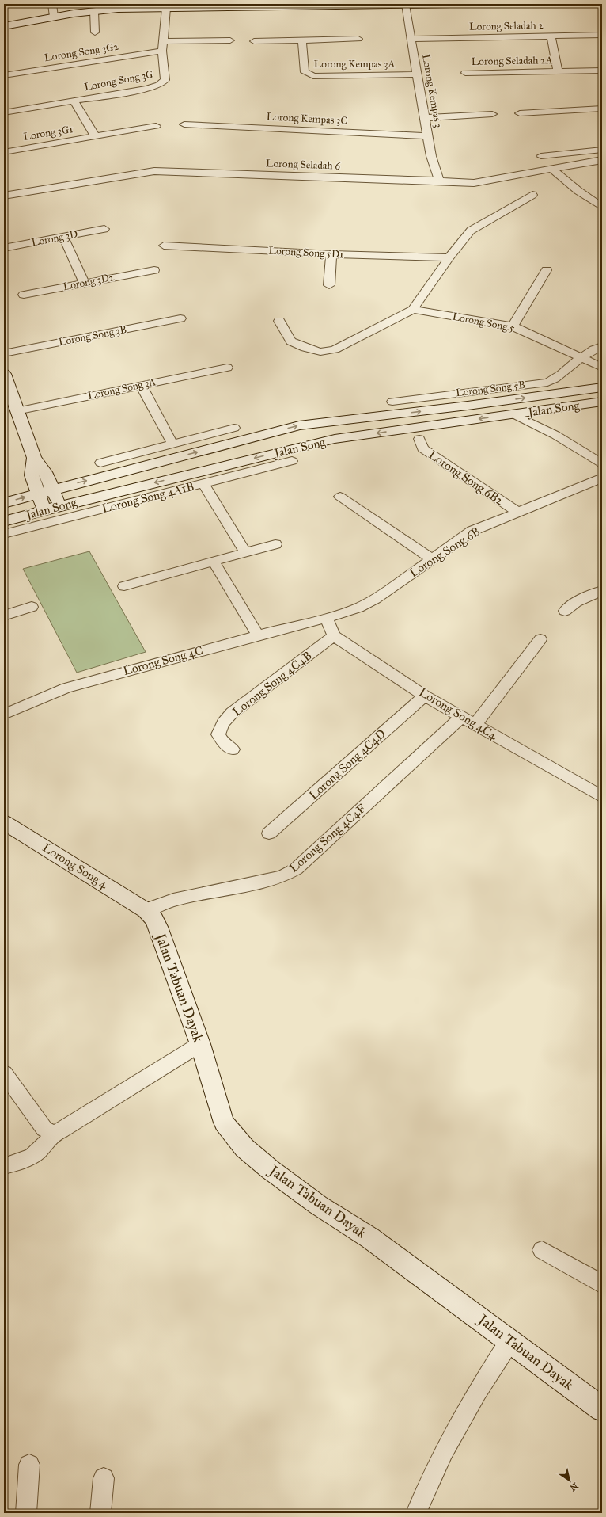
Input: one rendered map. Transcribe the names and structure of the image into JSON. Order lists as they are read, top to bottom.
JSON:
{
  "streets": {
    "street": [
      "Lorong Seladah 2",
      "Lorong Song 3G2",
      "Lorong Seladah 2A",
      "Lorong Kempas 3A",
      "Lorong Song 3G",
      "Lorong Kempas 3",
      "Lorong Kempas 3C",
      "Lorong 3G1",
      "Lorong Seladah 6",
      "Lorong 3D",
      "Lorong Song 5D1",
      "Lorong 3D2",
      "Lorong Song 5",
      "Lorong Song 3B",
      "Lorong Song 3A",
      "Lorong Song 5B",
      "Jalan Song",
      "Lorong Song 6B2",
      "Lorong Song 4A1B",
      "Lorong Song 6B",
      "Lorong Song 4C",
      "Lorong Song 4C4B",
      "Lorong Song 4C4",
      "Lorong Song 4C4D",
      "Lorong Song 4C4F",
      "Lorong Song 4",
      "Jalan Tabuan Dayak"
    ]
  },
  "crossings": [
    ["Lorong Seladah 2", "Lorong Seladah 2A"],
    ["Lorong Seladah 2", "Lorong Kempas 3"],
    ["Lorong Song 3G2", "Lorong Song 3G"],
    ["Lorong Kempas 3A", "Lorong Kempas 3"],
    ["Lorong Song 3G", "Lorong 3G1"],
    ["Lorong Kempas 3", "Lorong Kempas 3C"],
    ["Lorong Kempas 3", "Lorong Seladah 6"],
    ["Lorong Song 5", "Lorong Song 5B"],
    ["Lorong Song 6B2", "Lorong Song 6B"],
    ["Lorong Song 6B", "Lorong Song 4C"],
    ["Lorong Song 4C4B", "Lorong Song 4C4"],
    ["Lorong Song 4C4", "Lorong Song 4C4D"],
    ["Lorong Song 4C4", "Lorong Song 4C4F"],
    ["Lorong Song 4C4F", "Lorong Song 4"],
    ["Lorong Song 4C4F", "Jalan Tabuan Dayak"],
    ["Lorong Song 4", "Jalan Tabuan Dayak"]
  ],
  "north": "bottom right"
}
